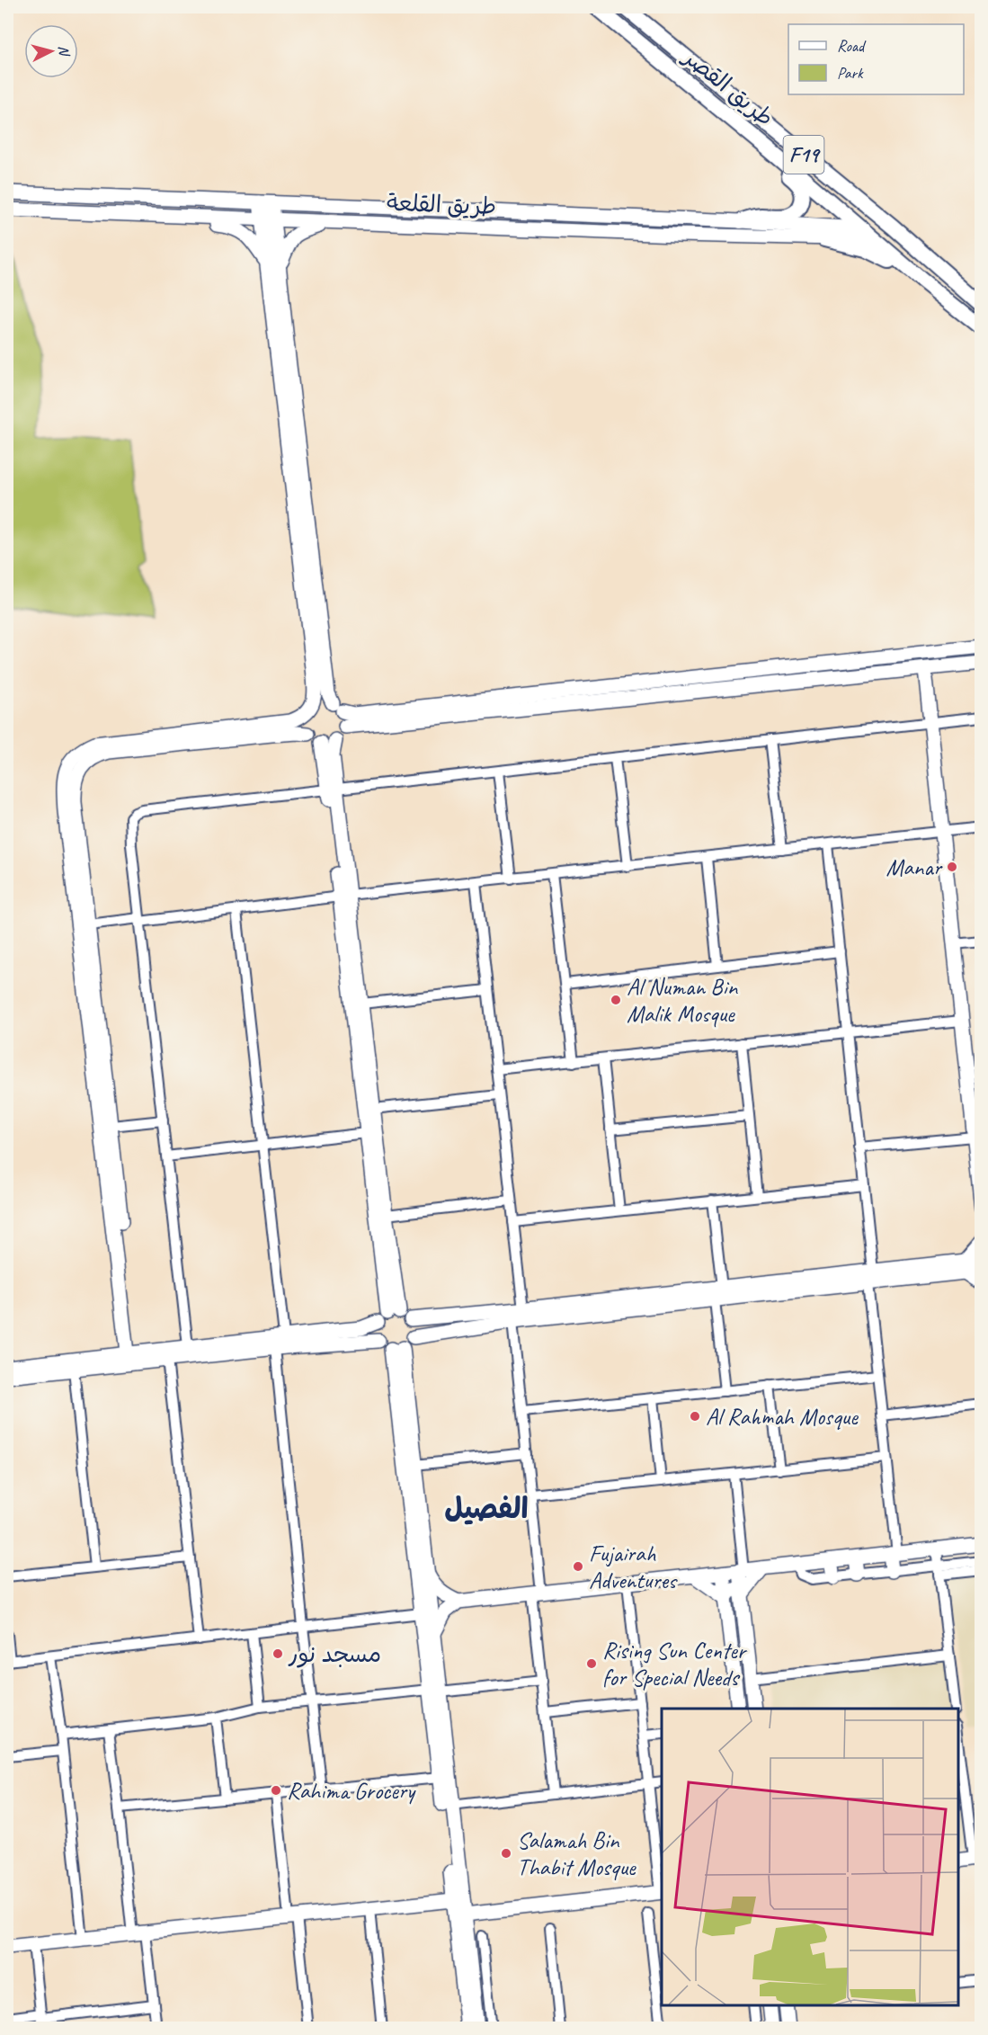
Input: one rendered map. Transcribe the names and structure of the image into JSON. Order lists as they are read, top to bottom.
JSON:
{
  "streets": {
    "main road": ["طريق القصر", "F19"],
    "street": ["طريق القلعة"]
  },
  "crossings": [
    ["طريق القصر", "طريق القلعة"]
  ],
  "districts": ["الفصيل"],
  "places": [
    "Manar",
    "Al Numan Bin Malik Mosque",
    "Al Rahmah Mosque",
    "Fujairah Adventures",
    "مسجد نور",
    "Rising Sun Center for Special Needs",
    "Rahima Grocery",
    "Salamah Bin Thabit Mosque"
  ],
  "legend": ["Road", "Park"],
  "north": "right"
}
